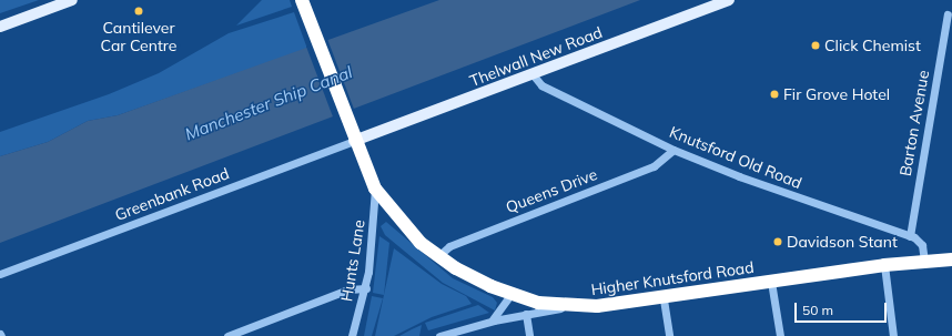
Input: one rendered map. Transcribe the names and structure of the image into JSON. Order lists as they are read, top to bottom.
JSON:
{
  "streets": {
    "highway": ["Higher Knutsford Road"],
    "main road": ["Thelwall New Road"],
    "street": [
      "Barton Avenue",
      "Knutsford Old Road",
      "Queens Drive",
      "Greenbank Road",
      "Hunts Lane"
    ]
  },
  "crossings": [
    ["Thelwall New Road", "Knutsford Old Road"],
    ["Thelwall New Road", "Greenbank Road"],
    ["Thelwall New Road", "Higher Knutsford Road"],
    ["Barton Avenue", "Knutsford Old Road"],
    ["Knutsford Old Road", "Queens Drive"],
    ["Queens Drive", "Higher Knutsford Road"],
    ["Greenbank Road", "Higher Knutsford Road"],
    ["Hunts Lane", "Higher Knutsford Road"]
  ],
  "water": ["Manchester Ship Canal"],
  "places": [
    "Cantilever Car Centre",
    "Click Chemist",
    "Fir Grove Hotel",
    "Davidson Stant"
  ],
  "scale_bar": "50 m"
}
